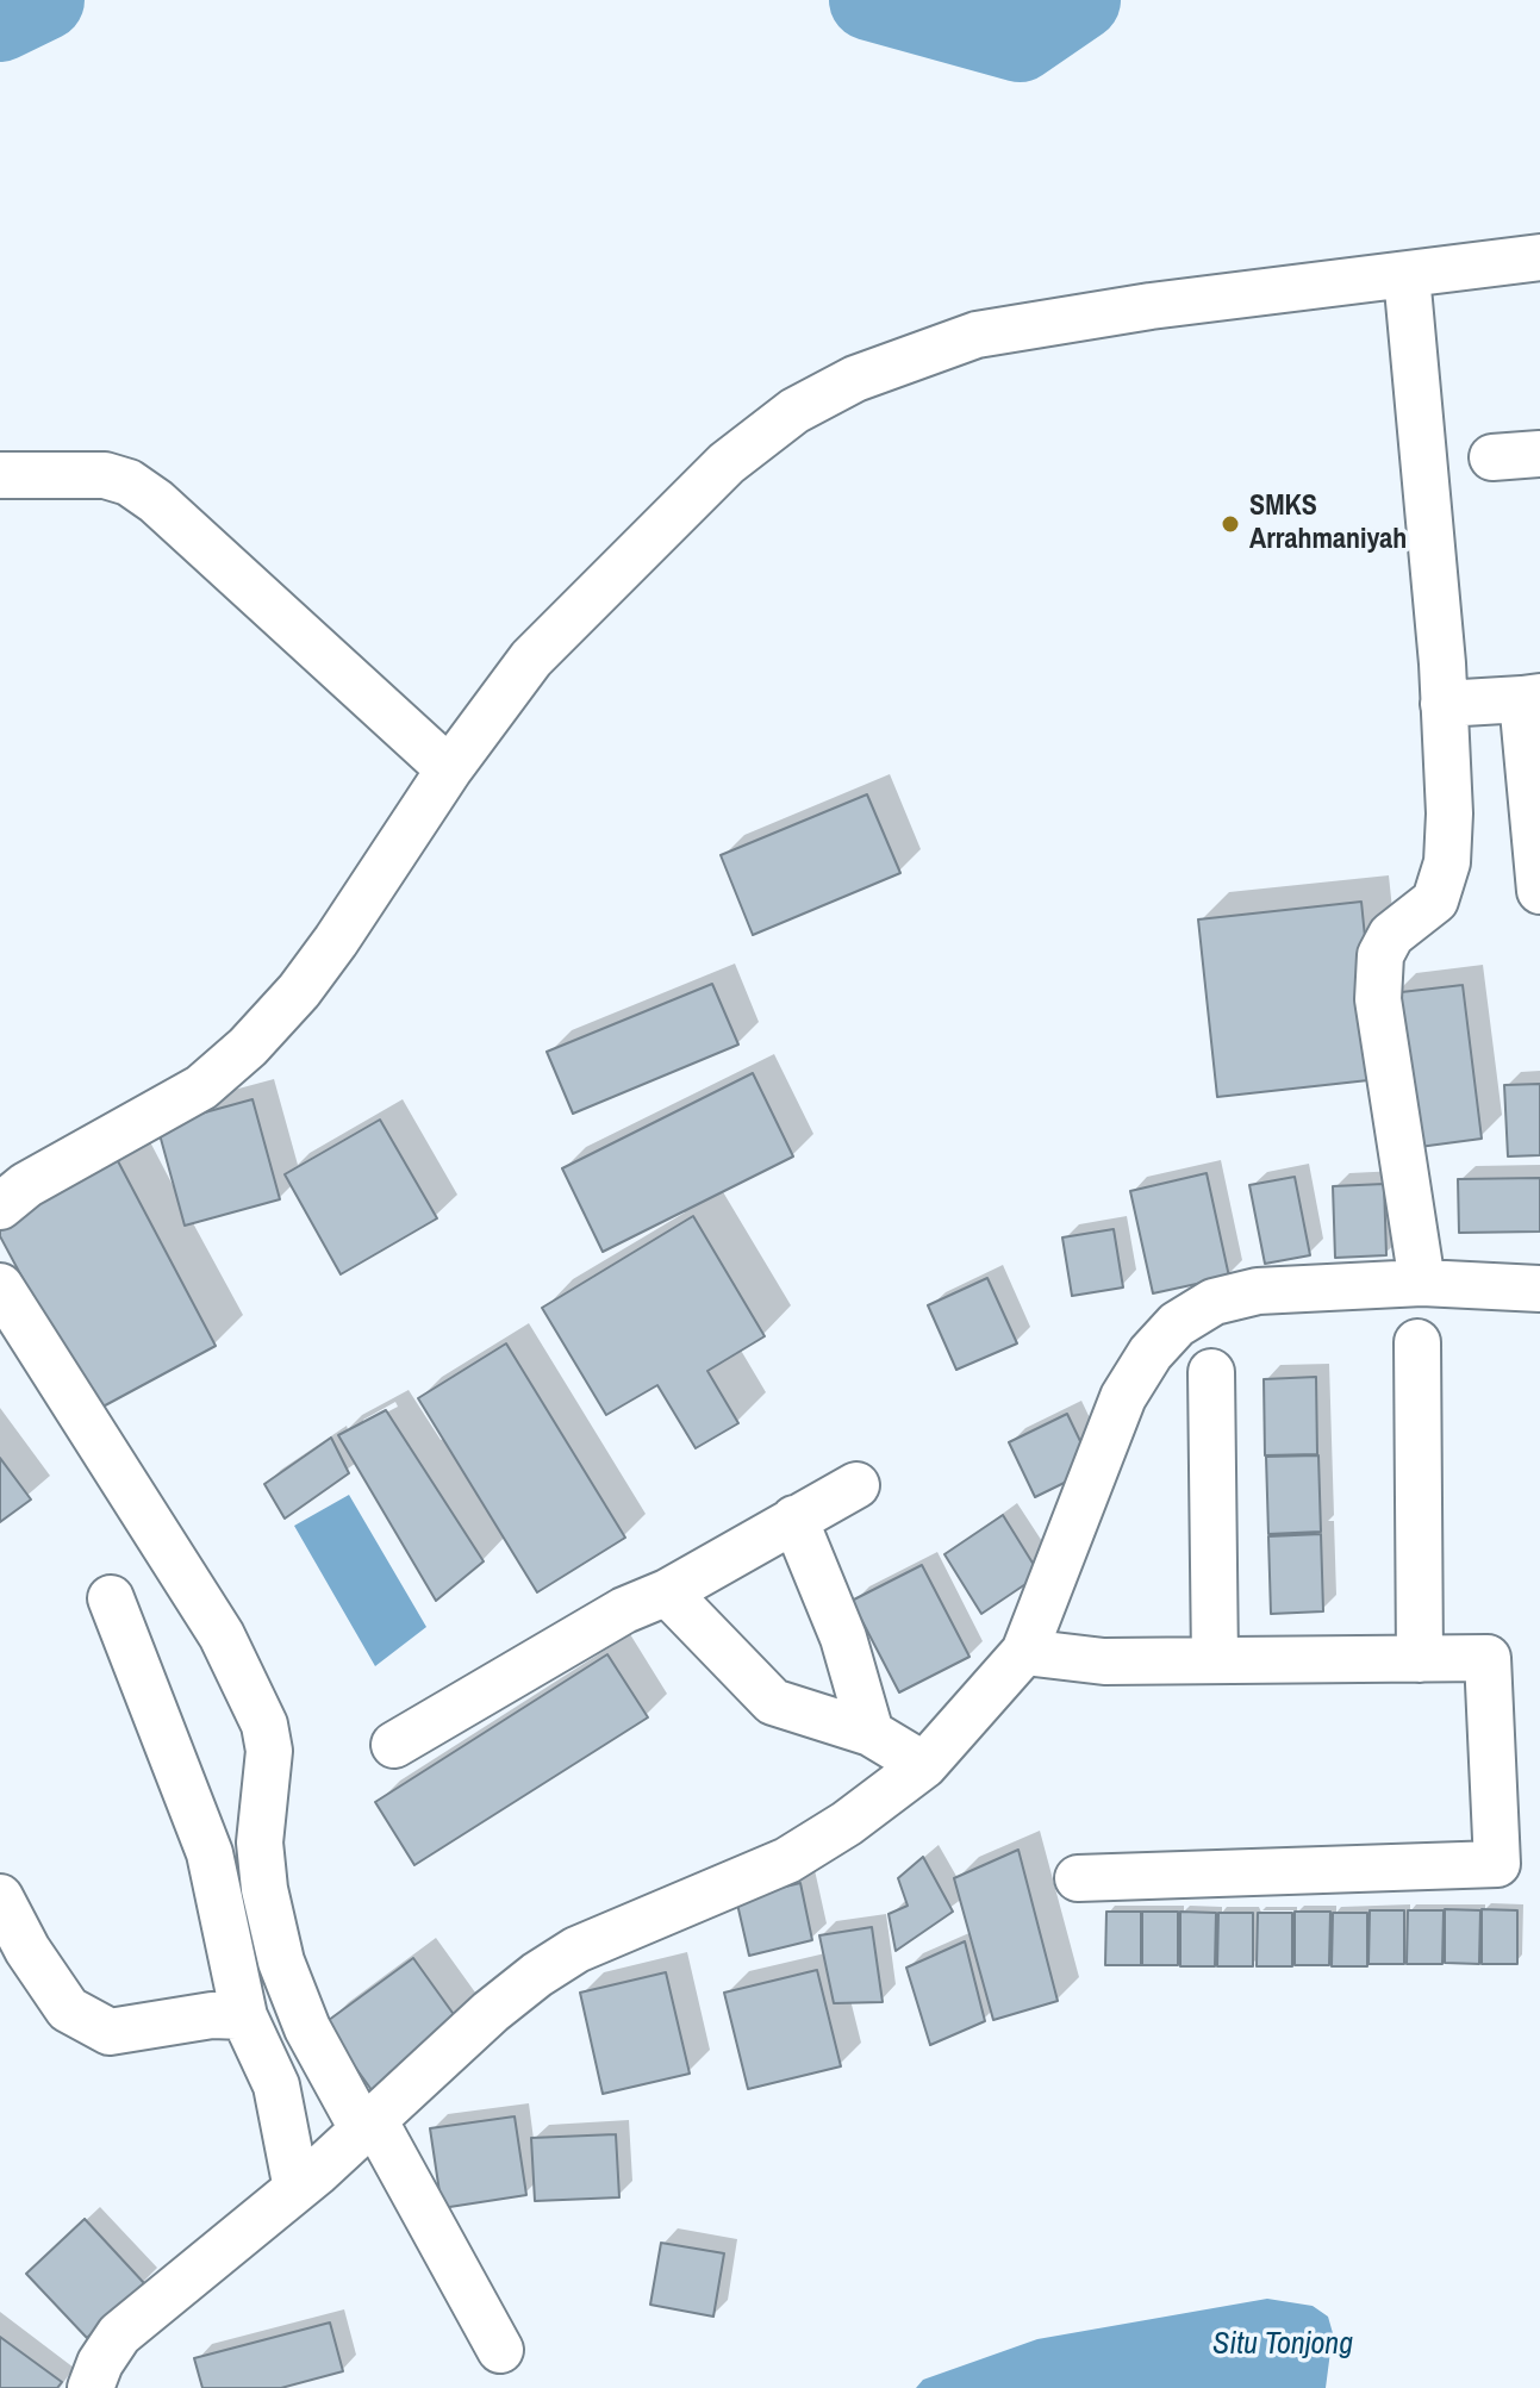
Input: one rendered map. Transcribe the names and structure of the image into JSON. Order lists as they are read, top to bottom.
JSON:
{
  "water": ["Situ Tonjong"],
  "places": ["SMKS Arrahmaniyah"]
}
